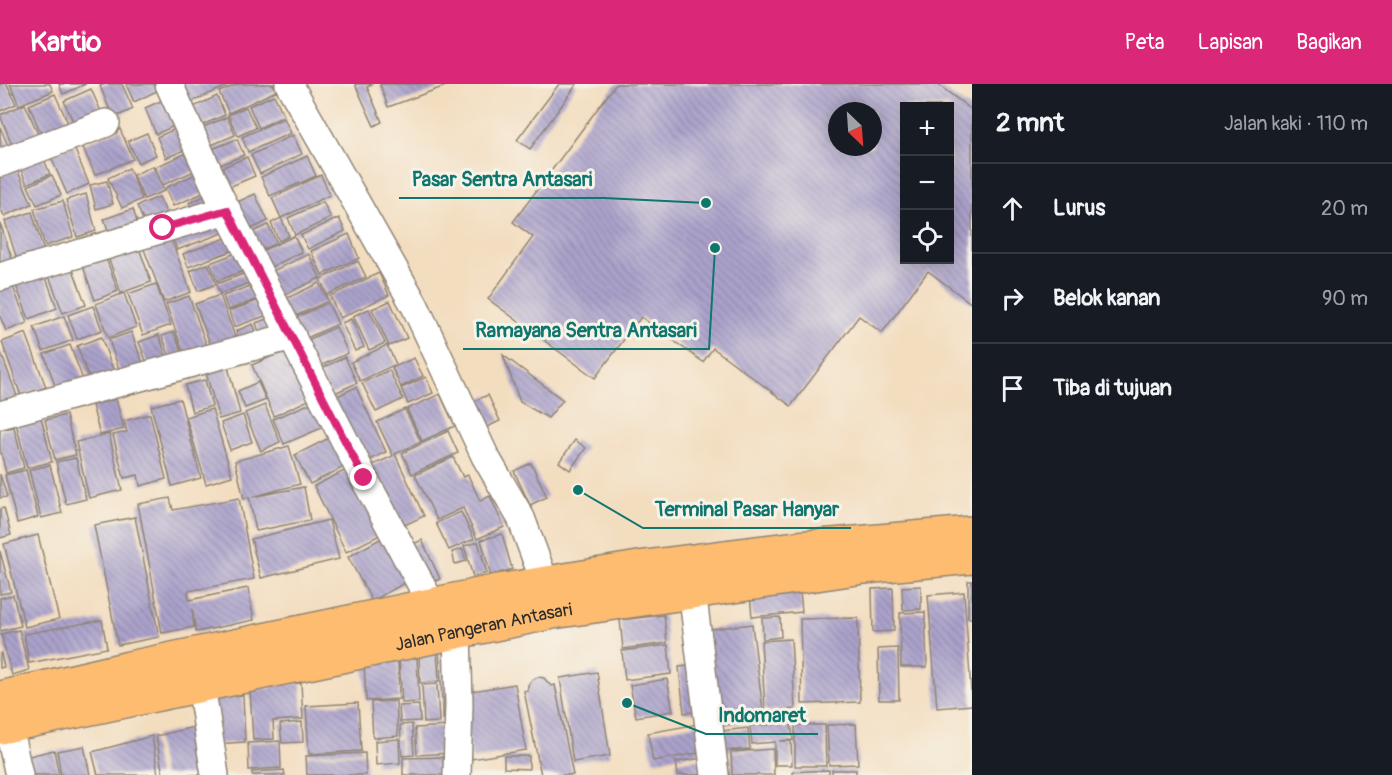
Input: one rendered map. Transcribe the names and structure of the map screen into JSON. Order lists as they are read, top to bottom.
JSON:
{
  "streets": {
    "highway": ["Jalan Pangeran Antasari"]
  },
  "places": [
    "Pasar Sentra Antasari",
    "Ramayana Sentra Antasari",
    "Terminal Pasar Hanyar",
    "Indomaret"
  ],
  "north": "bottom right",
  "page": {
    "header": "Kartio",
    "nav": ["Peta", "Lapisan", "Bagikan"],
    "heading": ["2 mnt", "Jalan kaki · 110 m"],
    "map_buttons": ["+", "−"],
    "list": [
      ["Lurus", "20 m"],
      ["Belok kanan", "90 m"],
      "Tiba di tujuan"
    ]
  }
}
